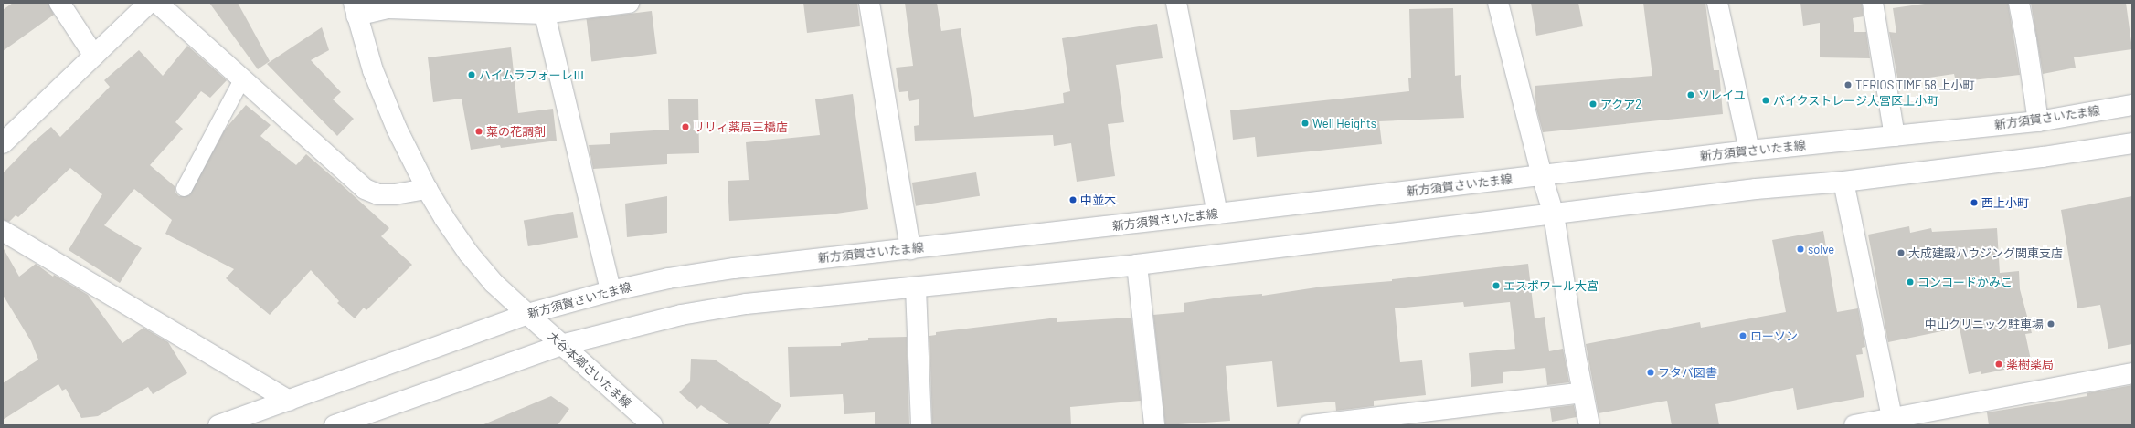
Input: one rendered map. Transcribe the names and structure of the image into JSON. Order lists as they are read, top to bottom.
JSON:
{
  "streets": {
    "street": ["新方須賀さいたま線", "大谷本郷さいたま線"]
  },
  "crossings": [
    ["新方須賀さいたま線", "大谷本郷さいたま線"]
  ],
  "places": [
    "ハイムラフォーレⅢ",
    "TERIOS TIME 58 上小町",
    "ソレイユ",
    "バイクストレージ大宮区上小町",
    "アクア2",
    "Well Heights",
    "リリィ薬局三橋店",
    "菜の花調剤",
    "中並木",
    "西上小町",
    "solve",
    "大成建設ハウジング関東支店",
    "コンコードかみこ",
    "エスポワール大宮",
    "中山クリニック駐車場",
    "ローソン",
    "薬樹薬局",
    "フタバ図書"
  ]
}
